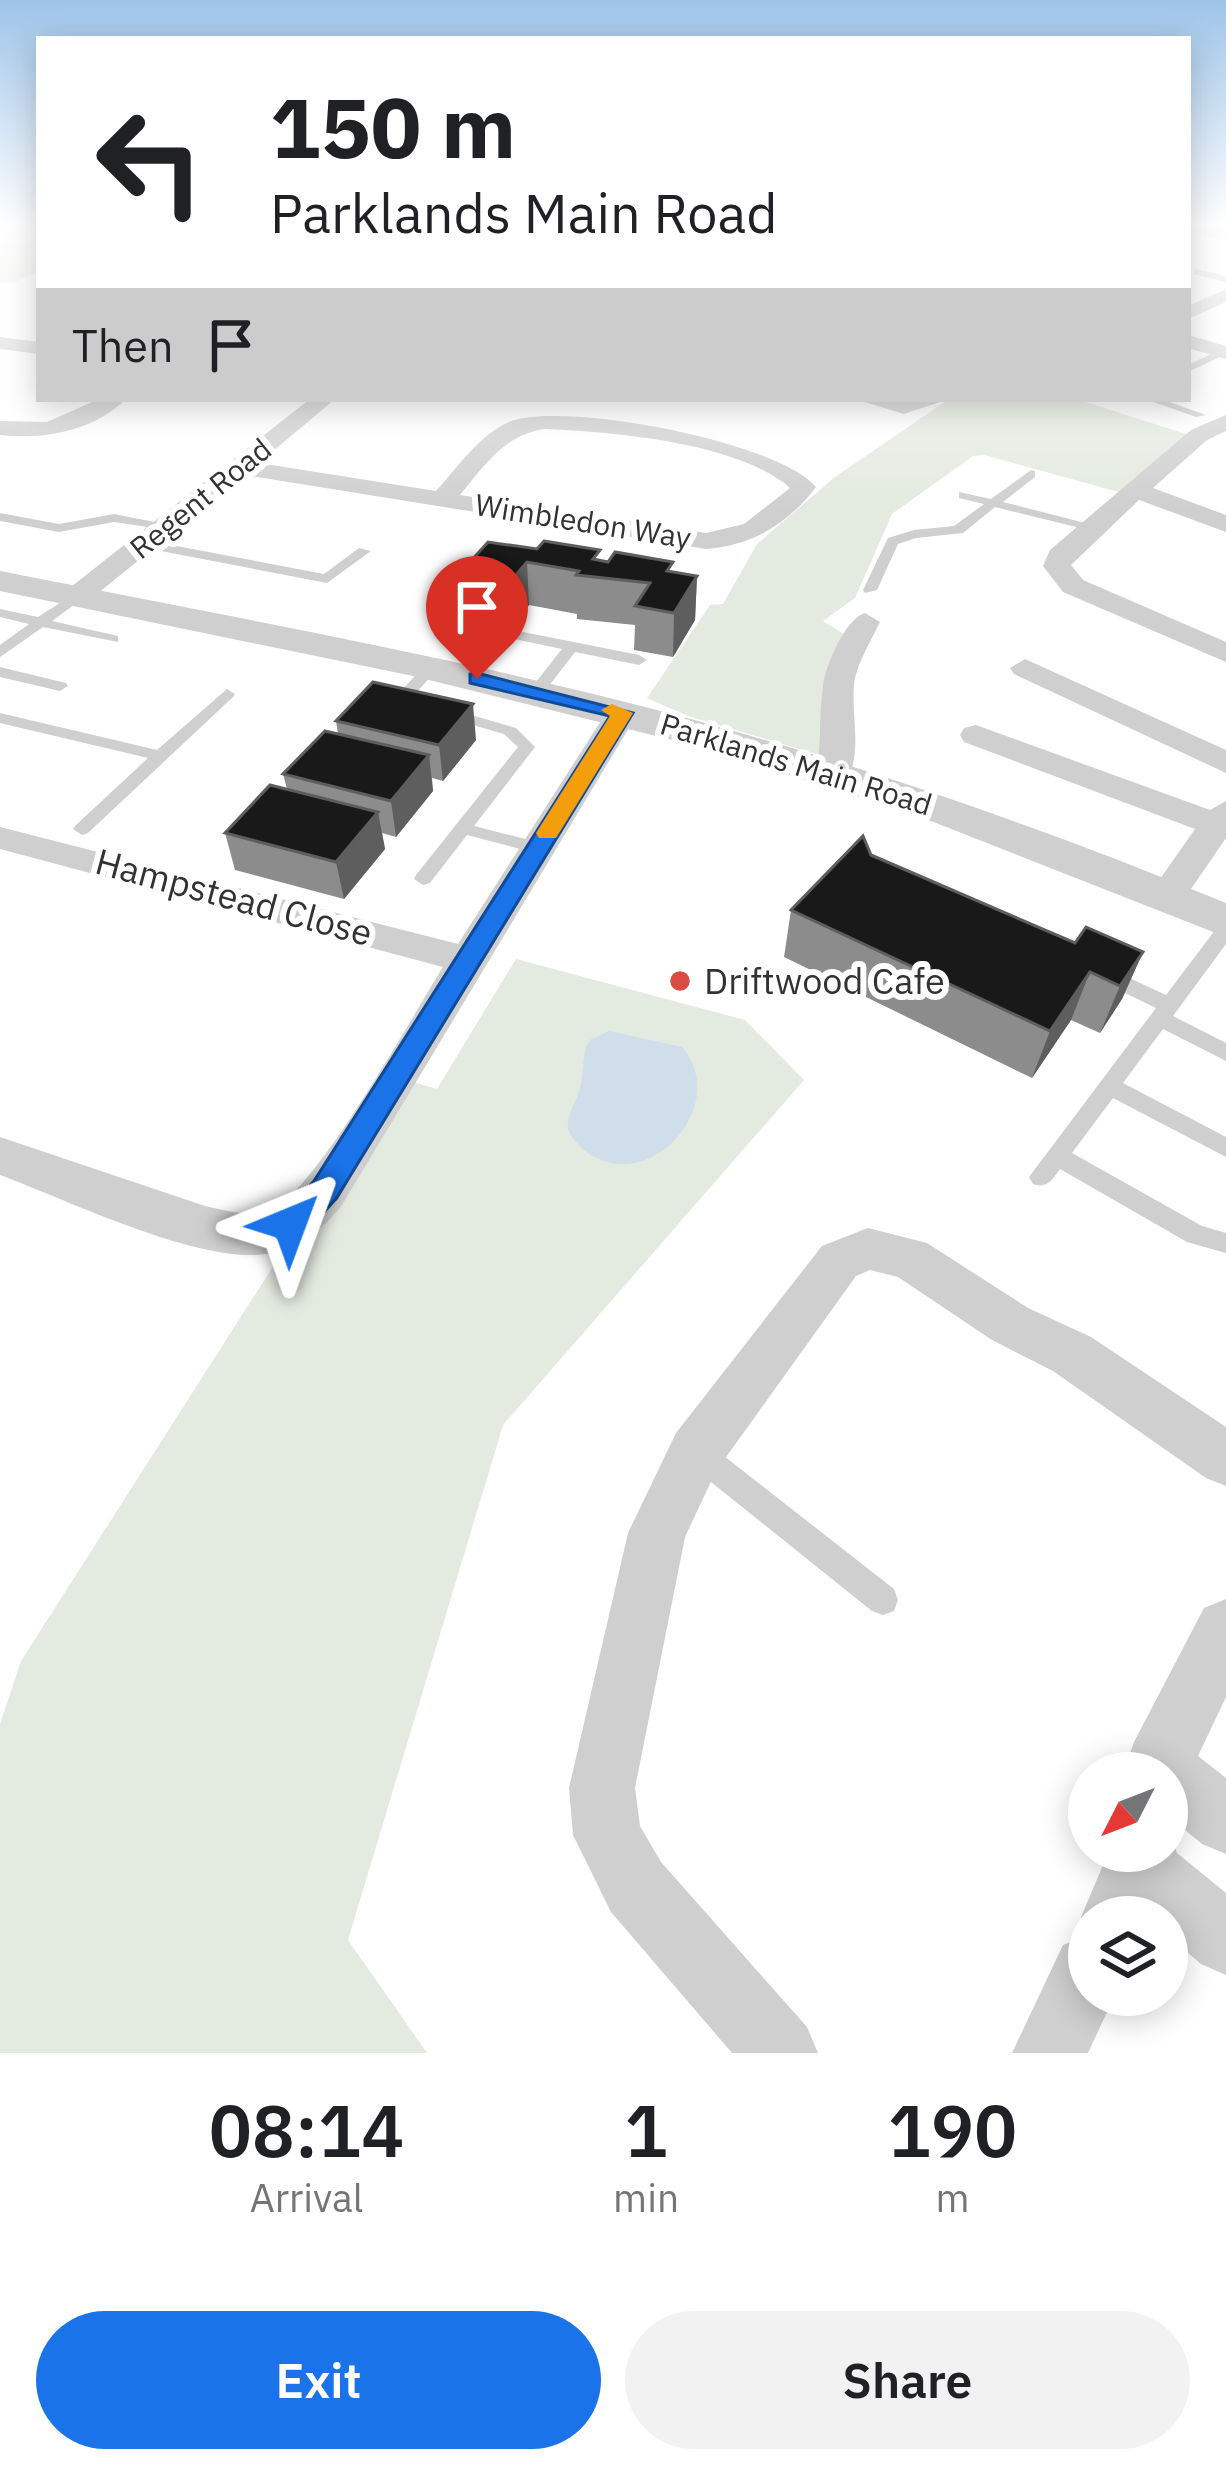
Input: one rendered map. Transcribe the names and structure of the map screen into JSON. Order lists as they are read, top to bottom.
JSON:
{
  "streets": {
    "street": [
      "Regent Road",
      "Wimbledon Way",
      "Parklands Main Road",
      "Hampstead Close"
    ]
  },
  "crossings": [
    ["Regent Road", "Wimbledon Way"],
    ["Regent Road", "Parklands Main Road"]
  ],
  "places": ["Driftwood Cafe"],
  "north": "bottom left",
  "page": {
    "turn": ["150 m", "Parklands Main Road"],
    "then": "Then",
    "eta": [
      "08:14",
      "Arrival",
      "1",
      "min",
      "190",
      "m"
    ],
    "buttons": ["Exit", "Share"]
  }
}
